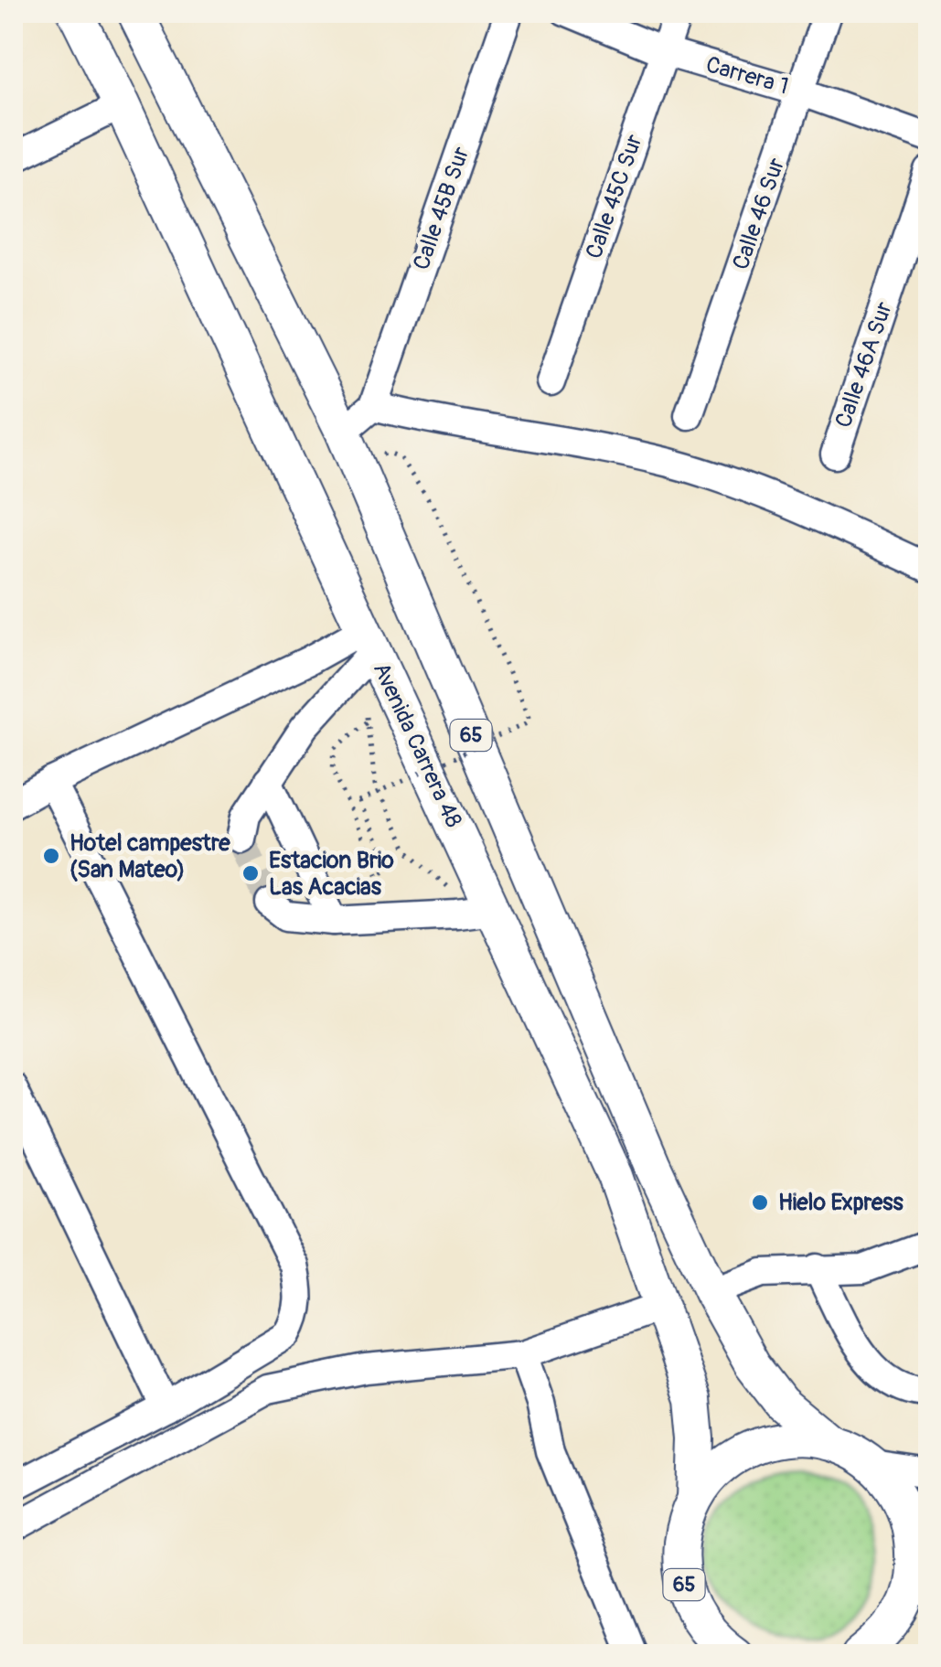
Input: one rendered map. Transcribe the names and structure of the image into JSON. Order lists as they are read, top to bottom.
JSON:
{
  "streets": {
    "main road": ["65", "Avenida Carrera 48"],
    "street": [
      "Carrera 1",
      "Calle 45C Sur",
      "Calle 45B Sur",
      "Calle 46 Sur",
      "Calle 46A Sur"
    ]
  },
  "crossings": [
    ["Carrera 1", "Calle 45C Sur"],
    ["Carrera 1", "Calle 46 Sur"],
    ["65", "Avenida Carrera 48"]
  ],
  "places": ["Hotel campestre (San Mateo)", "Estacion Brio Las Acacias", "Hielo Express"]
}
